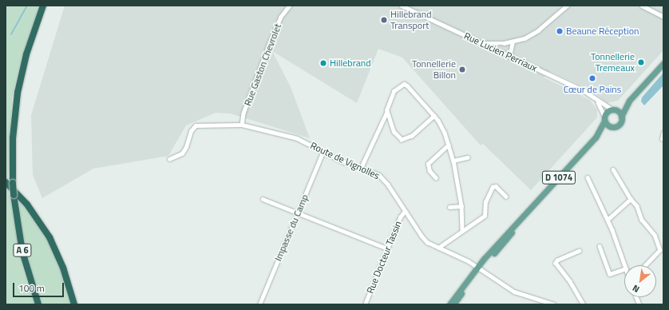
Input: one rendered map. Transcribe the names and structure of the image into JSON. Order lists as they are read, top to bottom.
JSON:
{
  "streets": {
    "highway": ["A 6"],
    "main road": ["D 1074"],
    "street": [
      "Rue Lucien Perriaux",
      "Rue Gaston Chevrolet",
      "Route de Vignolles",
      "Impasse du Camp",
      "Rue Docteur Tassin"
    ]
  },
  "crossings": [
    ["Rue Lucien Perriaux", "D 1074"],
    ["Rue Gaston Chevrolet", "Route de Vignolles"],
    ["Route de Vignolles", "D 1074"],
    ["Route de Vignolles", "Impasse du Camp"],
    ["Route de Vignolles", "Rue Docteur Tassin"]
  ],
  "places": [
    "Hillebrand Transport",
    "Beaune Réception",
    "Tonnellerie Tremeaux",
    "Hillebrand",
    "Tonnellerie Billon",
    "Cœur de Pains"
  ],
  "scale_bar": "100 m",
  "north": "bottom left"
}
